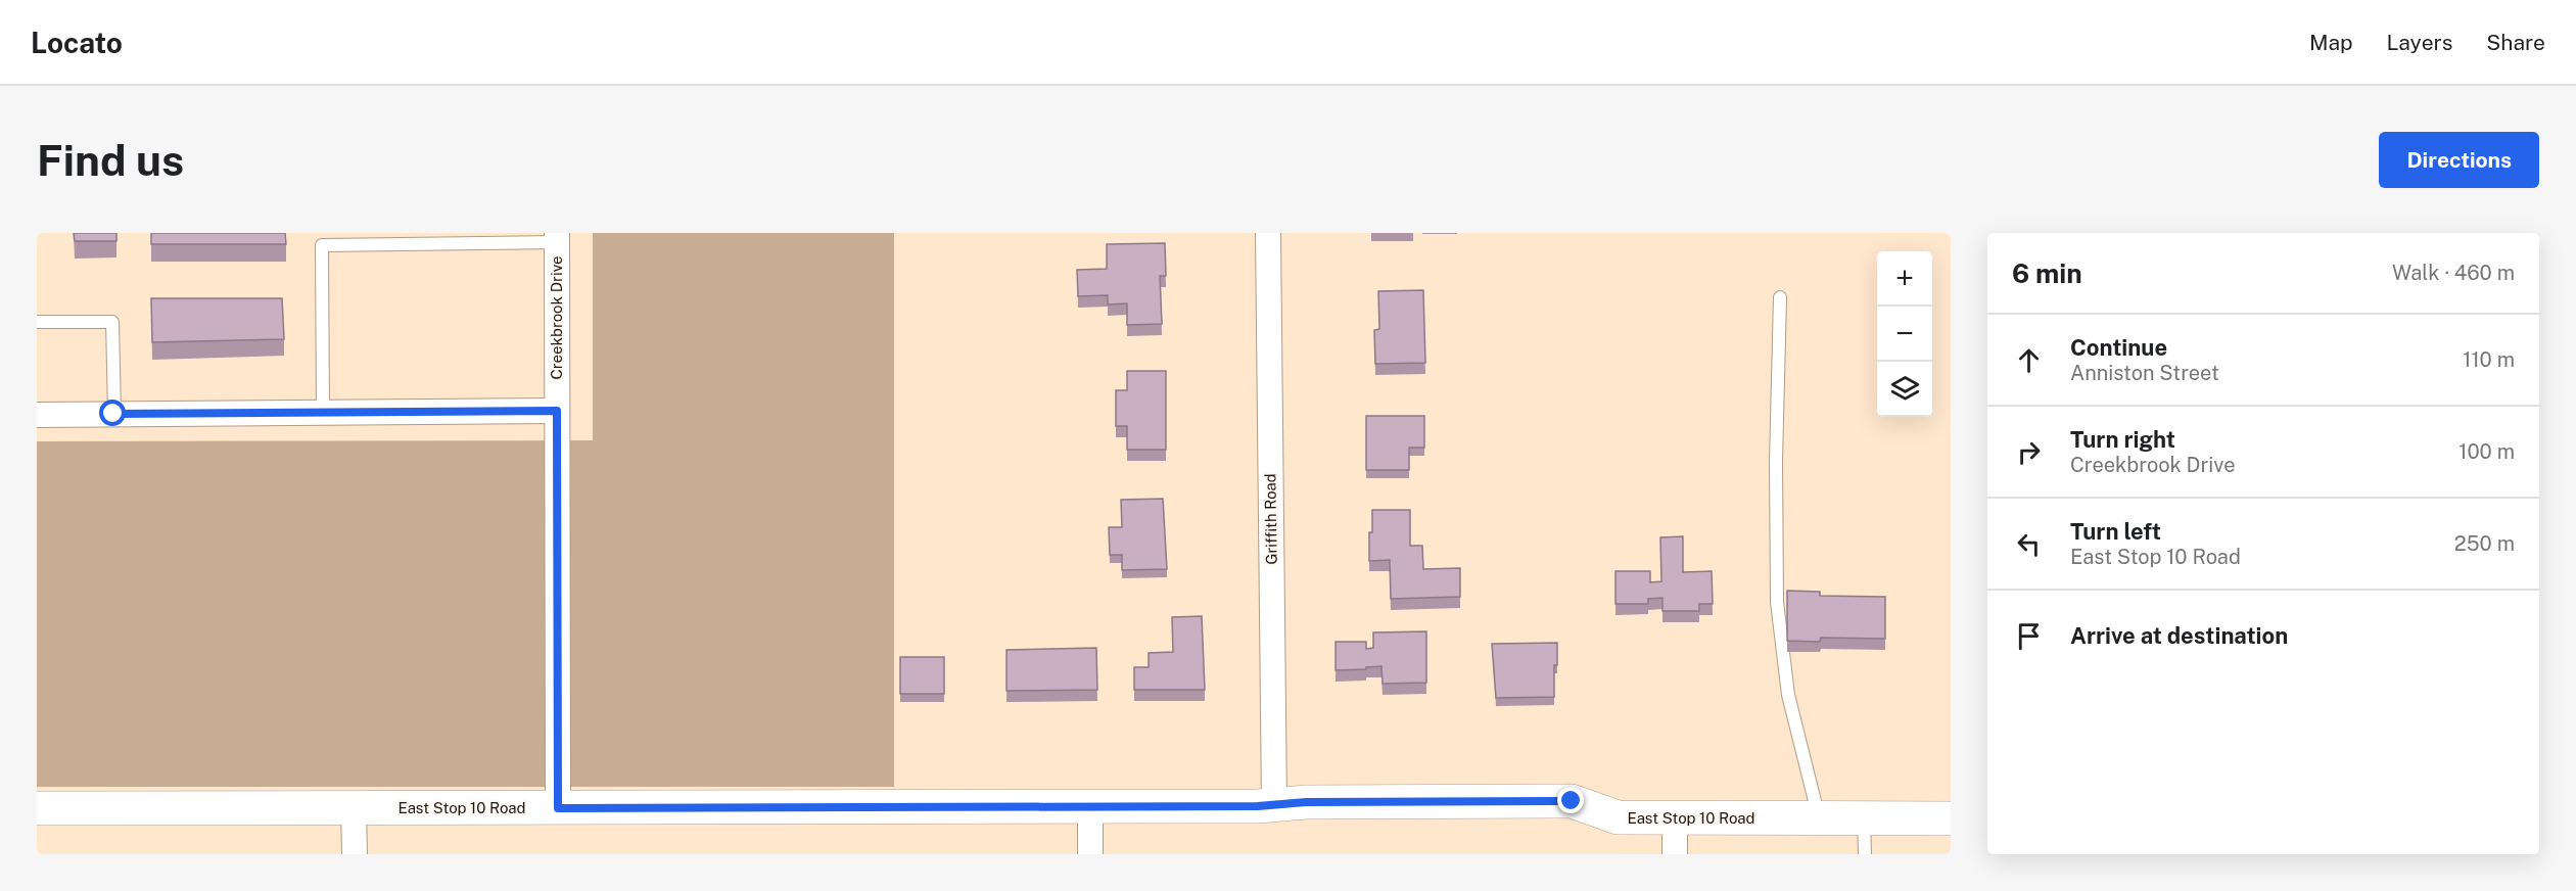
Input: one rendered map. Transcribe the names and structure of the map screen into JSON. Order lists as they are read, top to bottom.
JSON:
{
  "streets": {
    "street": ["Creekbrook Drive", "Griffith Road", "East Stop 10 Road"]
  },
  "crossings": [
    ["Creekbrook Drive", "East Stop 10 Road"],
    ["Griffith Road", "East Stop 10 Road"]
  ],
  "page": {
    "header": "Locato",
    "nav": ["Map", "Layers", "Share"],
    "buttons": "Directions",
    "title": "Find us",
    "heading": ["6 min", "Walk · 460 m"],
    "map_buttons": ["+", "−"],
    "list": [
      ["Continue", "Anniston Street", "110 m"],
      ["Turn right", "Creekbrook Drive", "100 m"],
      ["Turn left", "East Stop 10 Road", "250 m"],
      "Arrive at destination"
    ]
  }
}
